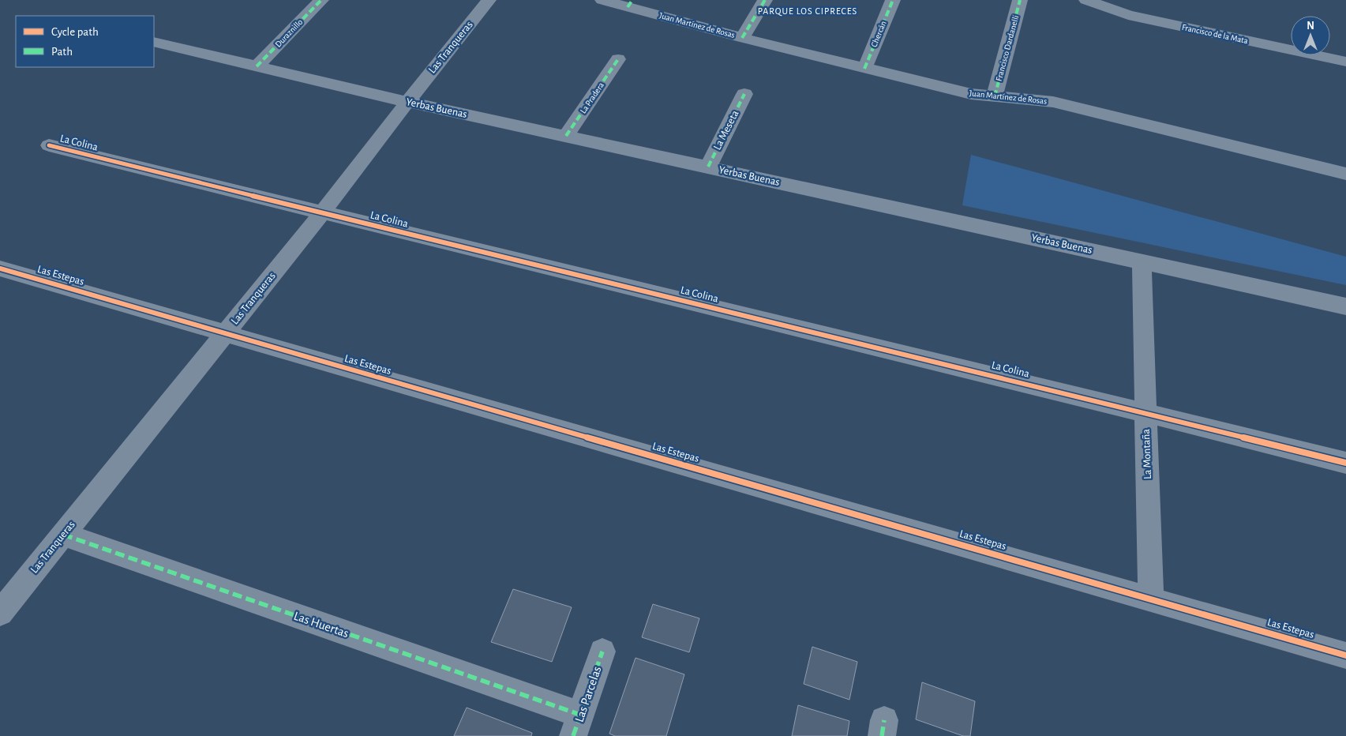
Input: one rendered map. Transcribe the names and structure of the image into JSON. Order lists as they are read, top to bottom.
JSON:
{
  "streets": {
    "street": [
      "Juan Martínez de Rosas",
      "Duraznillo",
      "Chercán",
      "Francisco de la Mata",
      "Las Tranqueras",
      "Francisco Dardanelli",
      "La Pradera",
      "Yerbas Buenas",
      "La Meseta",
      "La Colina",
      "Las Estepas",
      "La Montaña",
      "Las Huertas",
      "Las Parcelas"
    ]
  },
  "crossings": [
    ["Juan Martínez de Rosas", "Chercán"],
    ["Juan Martínez de Rosas", "Francisco Dardanelli"],
    ["Duraznillo", "Yerbas Buenas"],
    ["Las Tranqueras", "Yerbas Buenas"],
    ["Las Tranqueras", "La Colina"],
    ["Las Tranqueras", "Las Estepas"],
    ["Las Tranqueras", "Las Huertas"],
    ["La Pradera", "Yerbas Buenas"],
    ["Yerbas Buenas", "La Meseta"],
    ["Yerbas Buenas", "La Montaña"],
    ["La Colina", "La Montaña"],
    ["Las Estepas", "La Montaña"],
    ["Las Huertas", "Las Parcelas"]
  ],
  "districts": ["PARQUE LOS CIPRECES"],
  "legend": ["Cycle path", "Path"],
  "north": "top"
}
